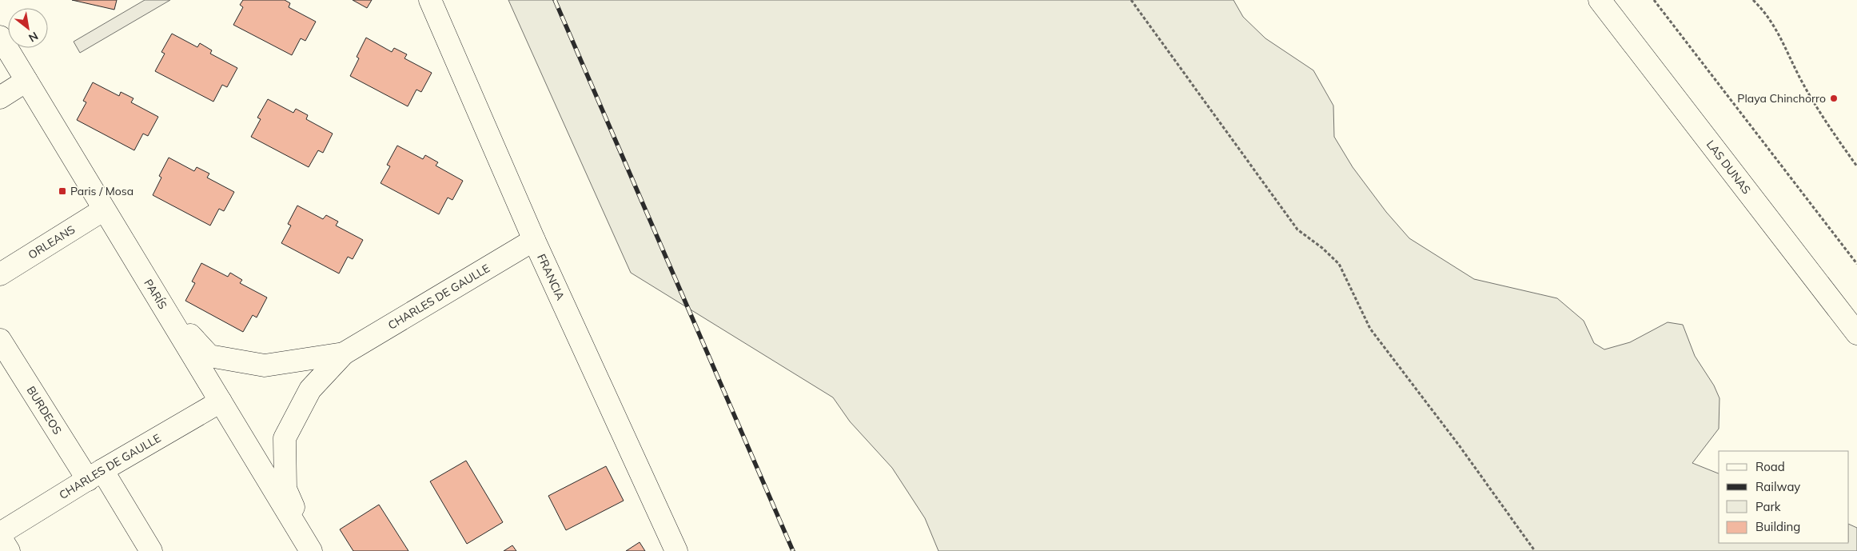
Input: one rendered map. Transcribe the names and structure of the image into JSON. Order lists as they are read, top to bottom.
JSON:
{
  "streets": {
    "street": [
      "LAS DUNAS",
      "ORLEANS",
      "FRANCIA",
      "PARÍS",
      "CHARLES DE GAULLE",
      "BURDEOS"
    ]
  },
  "crossings": [
    ["ORLEANS", "PARÍS"],
    ["FRANCIA", "CHARLES DE GAULLE"],
    ["PARÍS", "CHARLES DE GAULLE"],
    ["CHARLES DE GAULLE", "BURDEOS"]
  ],
  "places": {
    "other": ["Playa Chinchorro"],
    "transit": ["Paris / Mosa"]
  },
  "legend": [
    "Road",
    "Railway",
    "Park",
    "Building"
  ],
  "north": "bottom right"
}
